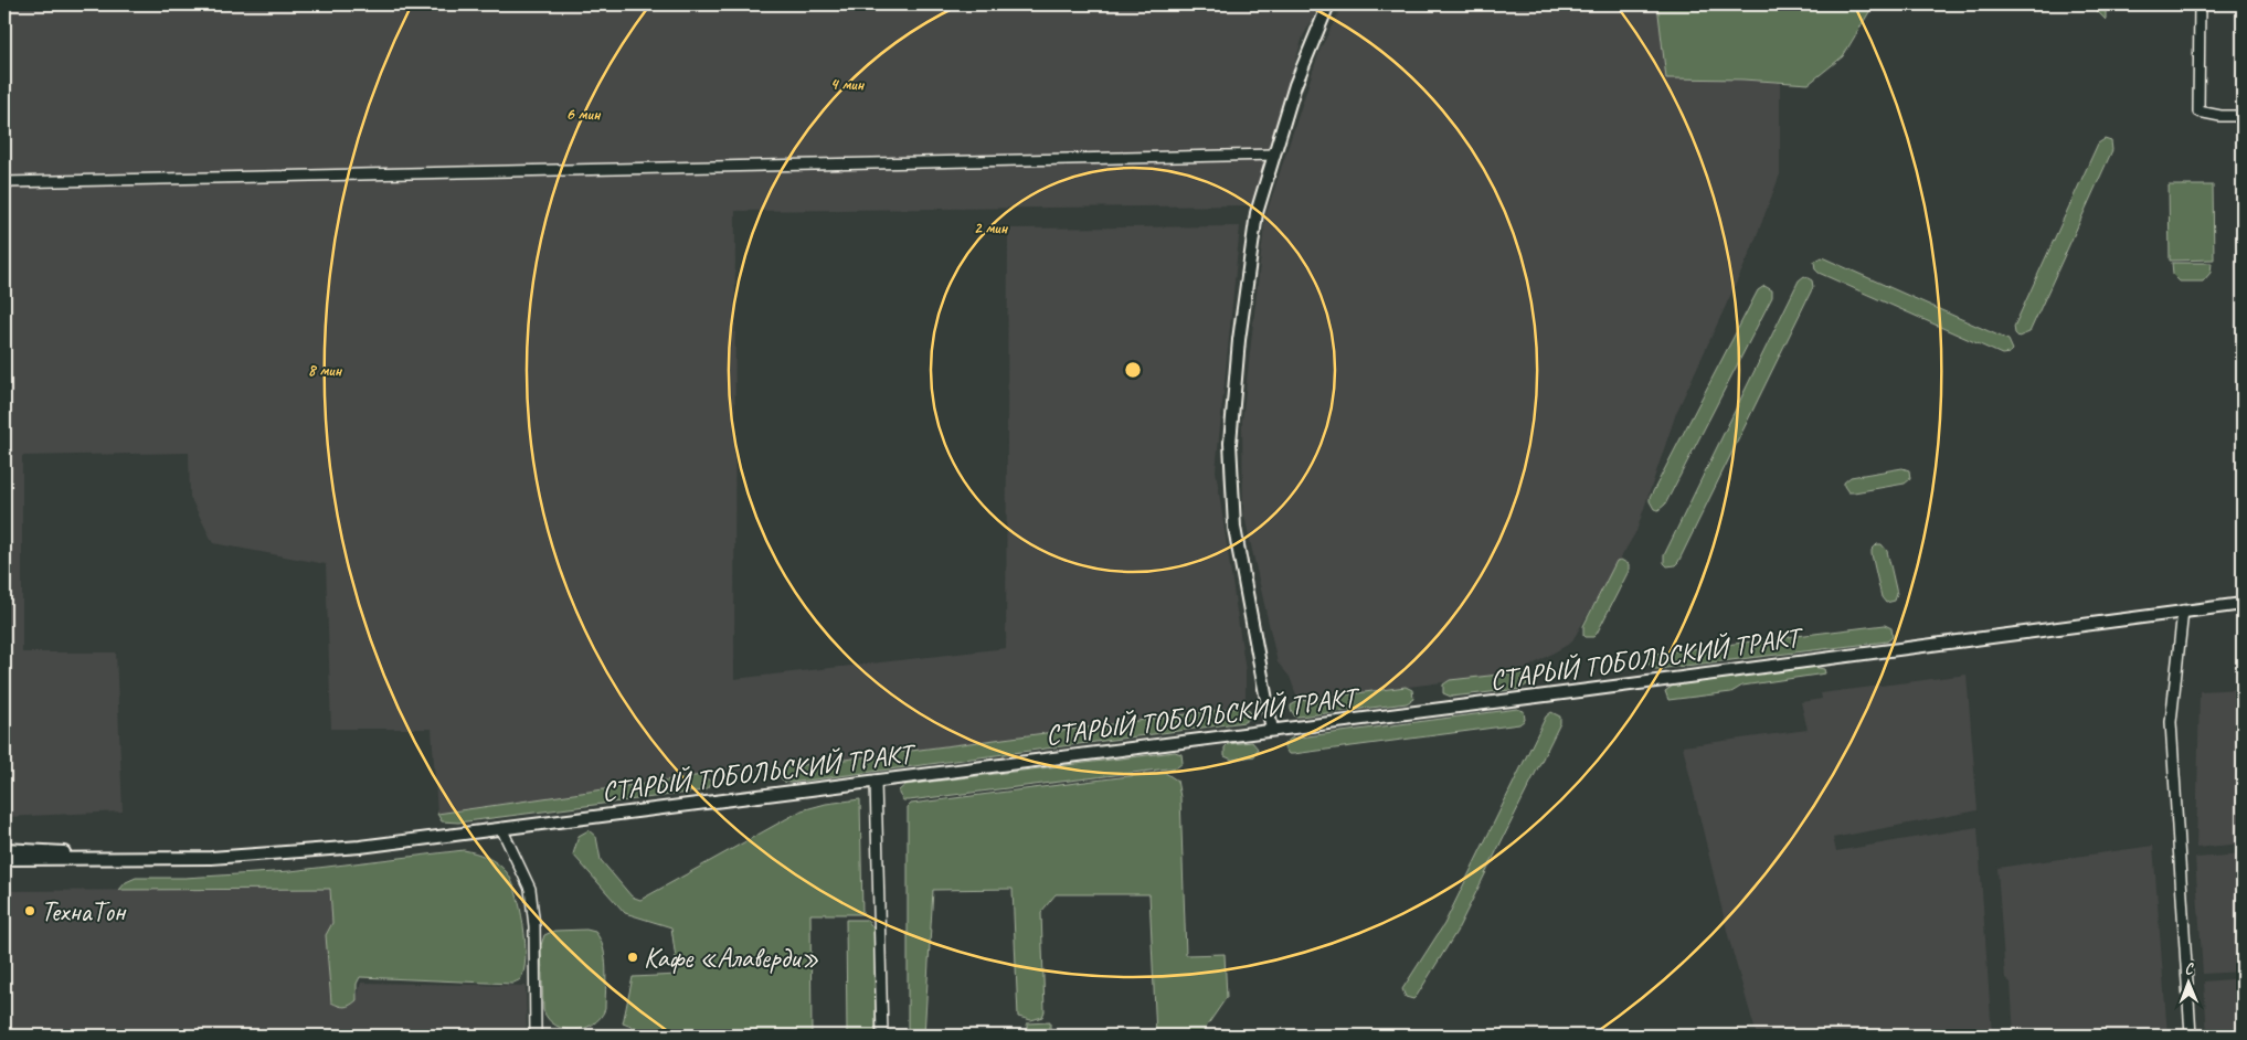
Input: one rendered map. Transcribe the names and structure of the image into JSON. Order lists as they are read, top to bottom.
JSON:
{
  "streets": {
    "street": ["СТАРЫЙ ТОБОЛЬСКИЙ ТРАКТ"]
  },
  "places": ["ТехнаТон", "Кафе «Алаверди»"],
  "north": "top",
  "rings": [
    "4 мин",
    "6 мин",
    "2 мин",
    "8 мин"
  ]
}
